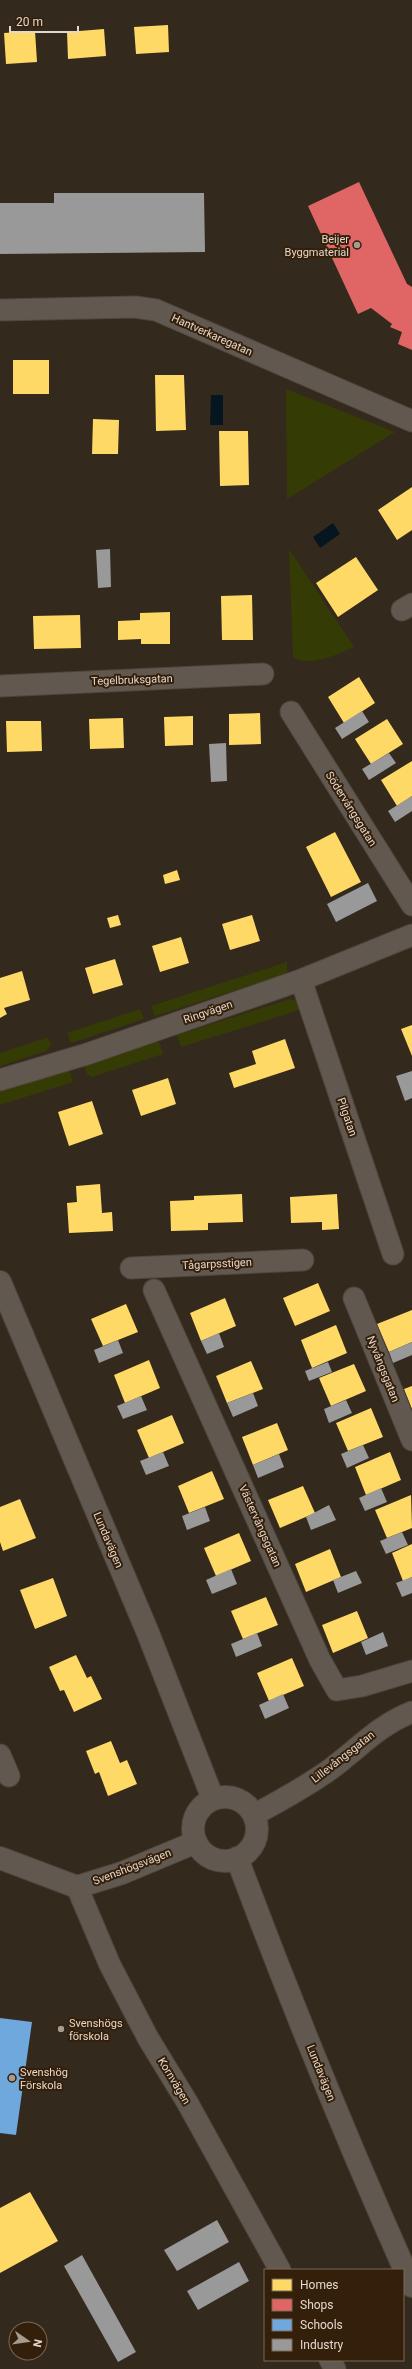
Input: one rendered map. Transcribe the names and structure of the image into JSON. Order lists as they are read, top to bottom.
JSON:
{
  "streets": {
    "main road": ["Lundavägen", "Svenshögsvägen"],
    "street": [
      "Hantverkaregatan",
      "Tegelbruksgatan",
      "Södervångsgatan",
      "Ringvägen",
      "Pilgatan",
      "Tågarpsstigen",
      "Nyvångsgatan",
      "Västervångsgatan",
      "Lillevångsgatan",
      "Kornvägen"
    ]
  },
  "crossings": [
    ["Ringvägen", "Pilgatan"],
    ["Lundavägen", "Lillevångsgatan"],
    ["Lundavägen", "Svenshögsvägen"],
    ["Lillevångsgatan", "Svenshögsvägen"],
    ["Svenshögsvägen", "Kornvägen"]
  ],
  "places": ["Beijer Byggmaterial", "Svenshögs förskola", "Svenshög Förskola"],
  "legend": [
    "Homes",
    "Shops",
    "Schools",
    "Industry"
  ],
  "scale_bar": "20 m",
  "north": "right"
}
